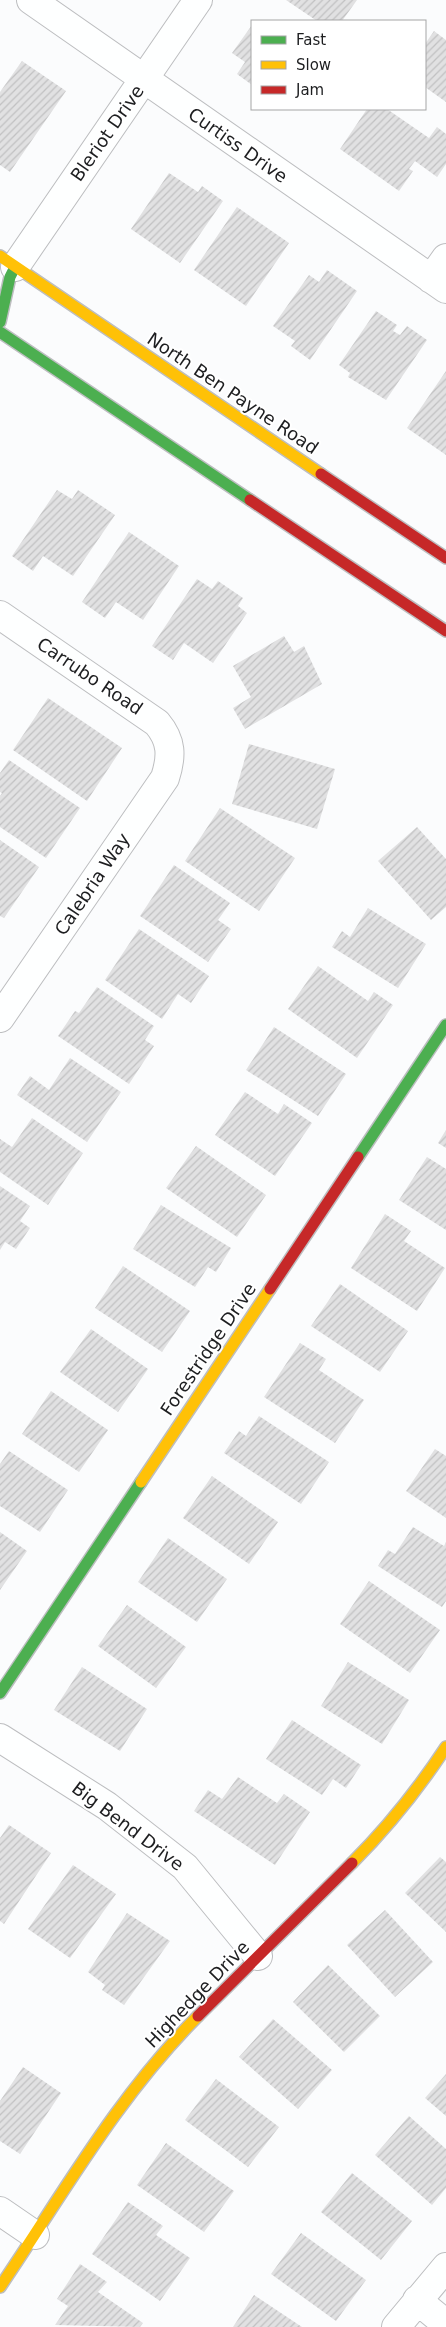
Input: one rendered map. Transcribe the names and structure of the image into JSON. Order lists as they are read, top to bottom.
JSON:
{
  "streets": {
    "street": [
      "Bleriot Drive",
      "Curtiss Drive",
      "North Ben Payne Road",
      "Carrubo Road",
      "Calebria Way",
      "Forestridge Drive",
      "Big Bend Drive",
      "Highedge Drive"
    ]
  },
  "crossings": [
    ["Bleriot Drive", "Curtiss Drive"],
    ["Bleriot Drive", "North Ben Payne Road"],
    ["Carrubo Road", "Calebria Way"],
    ["Big Bend Drive", "Highedge Drive"]
  ],
  "legend": ["Fast", "Slow", "Jam"]
}
